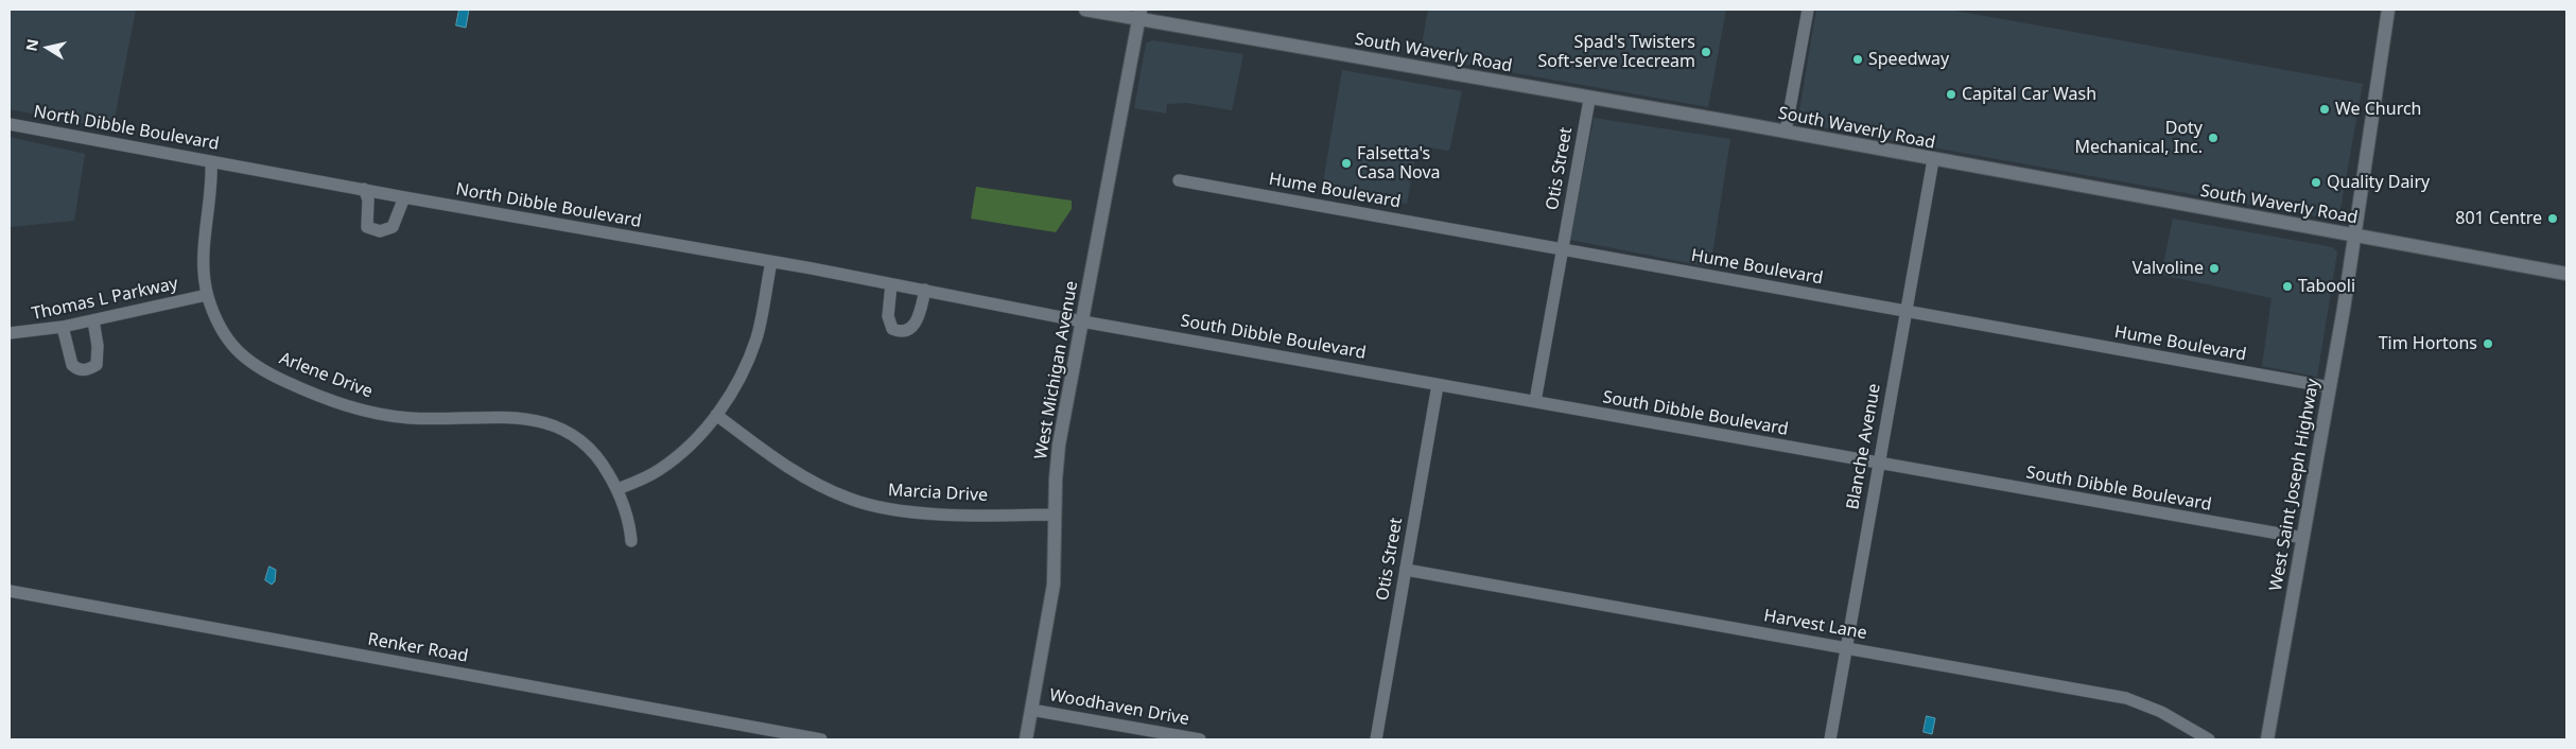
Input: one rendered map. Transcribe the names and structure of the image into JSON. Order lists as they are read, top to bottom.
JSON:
{
  "streets": {
    "main road": ["South Waverly Road", "West Michigan Avenue", "West Saint Joseph Highway"],
    "street": [
      "North Dibble Boulevard",
      "Otis Street",
      "Hume Boulevard",
      "Thomas L Parkway",
      "South Dibble Boulevard",
      "Arlene Drive",
      "Blanche Avenue",
      "Marcia Drive",
      "Harvest Lane",
      "Renker Road",
      "Woodhaven Drive"
    ]
  },
  "crossings": [
    ["South Waverly Road", "Otis Street"],
    ["South Waverly Road", "West Michigan Avenue"],
    ["South Waverly Road", "Blanche Avenue"],
    ["South Waverly Road", "West Saint Joseph Highway"],
    ["North Dibble Boulevard", "South Dibble Boulevard"],
    ["North Dibble Boulevard", "West Michigan Avenue"],
    ["North Dibble Boulevard", "Arlene Drive"],
    ["Otis Street", "Hume Boulevard"],
    ["Otis Street", "South Dibble Boulevard"],
    ["Otis Street", "Harvest Lane"],
    ["Hume Boulevard", "Blanche Avenue"],
    ["Hume Boulevard", "West Saint Joseph Highway"],
    ["Thomas L Parkway", "Arlene Drive"],
    ["South Dibble Boulevard", "West Michigan Avenue"],
    ["South Dibble Boulevard", "Blanche Avenue"],
    ["South Dibble Boulevard", "West Saint Joseph Highway"],
    ["West Michigan Avenue", "Marcia Drive"],
    ["West Michigan Avenue", "Woodhaven Drive"],
    ["Blanche Avenue", "Harvest Lane"]
  ],
  "places": [
    "Spad's Twisters Soft-serve Icecream",
    "Speedway",
    "Capital Car Wash",
    "We Church",
    "Doty Mechanical, Inc.",
    "Falsetta's Casa Nova",
    "Quality Dairy",
    "801 Centre",
    "Valvoline",
    "Tabooli",
    "Tim Hortons"
  ],
  "north": "left"
}
